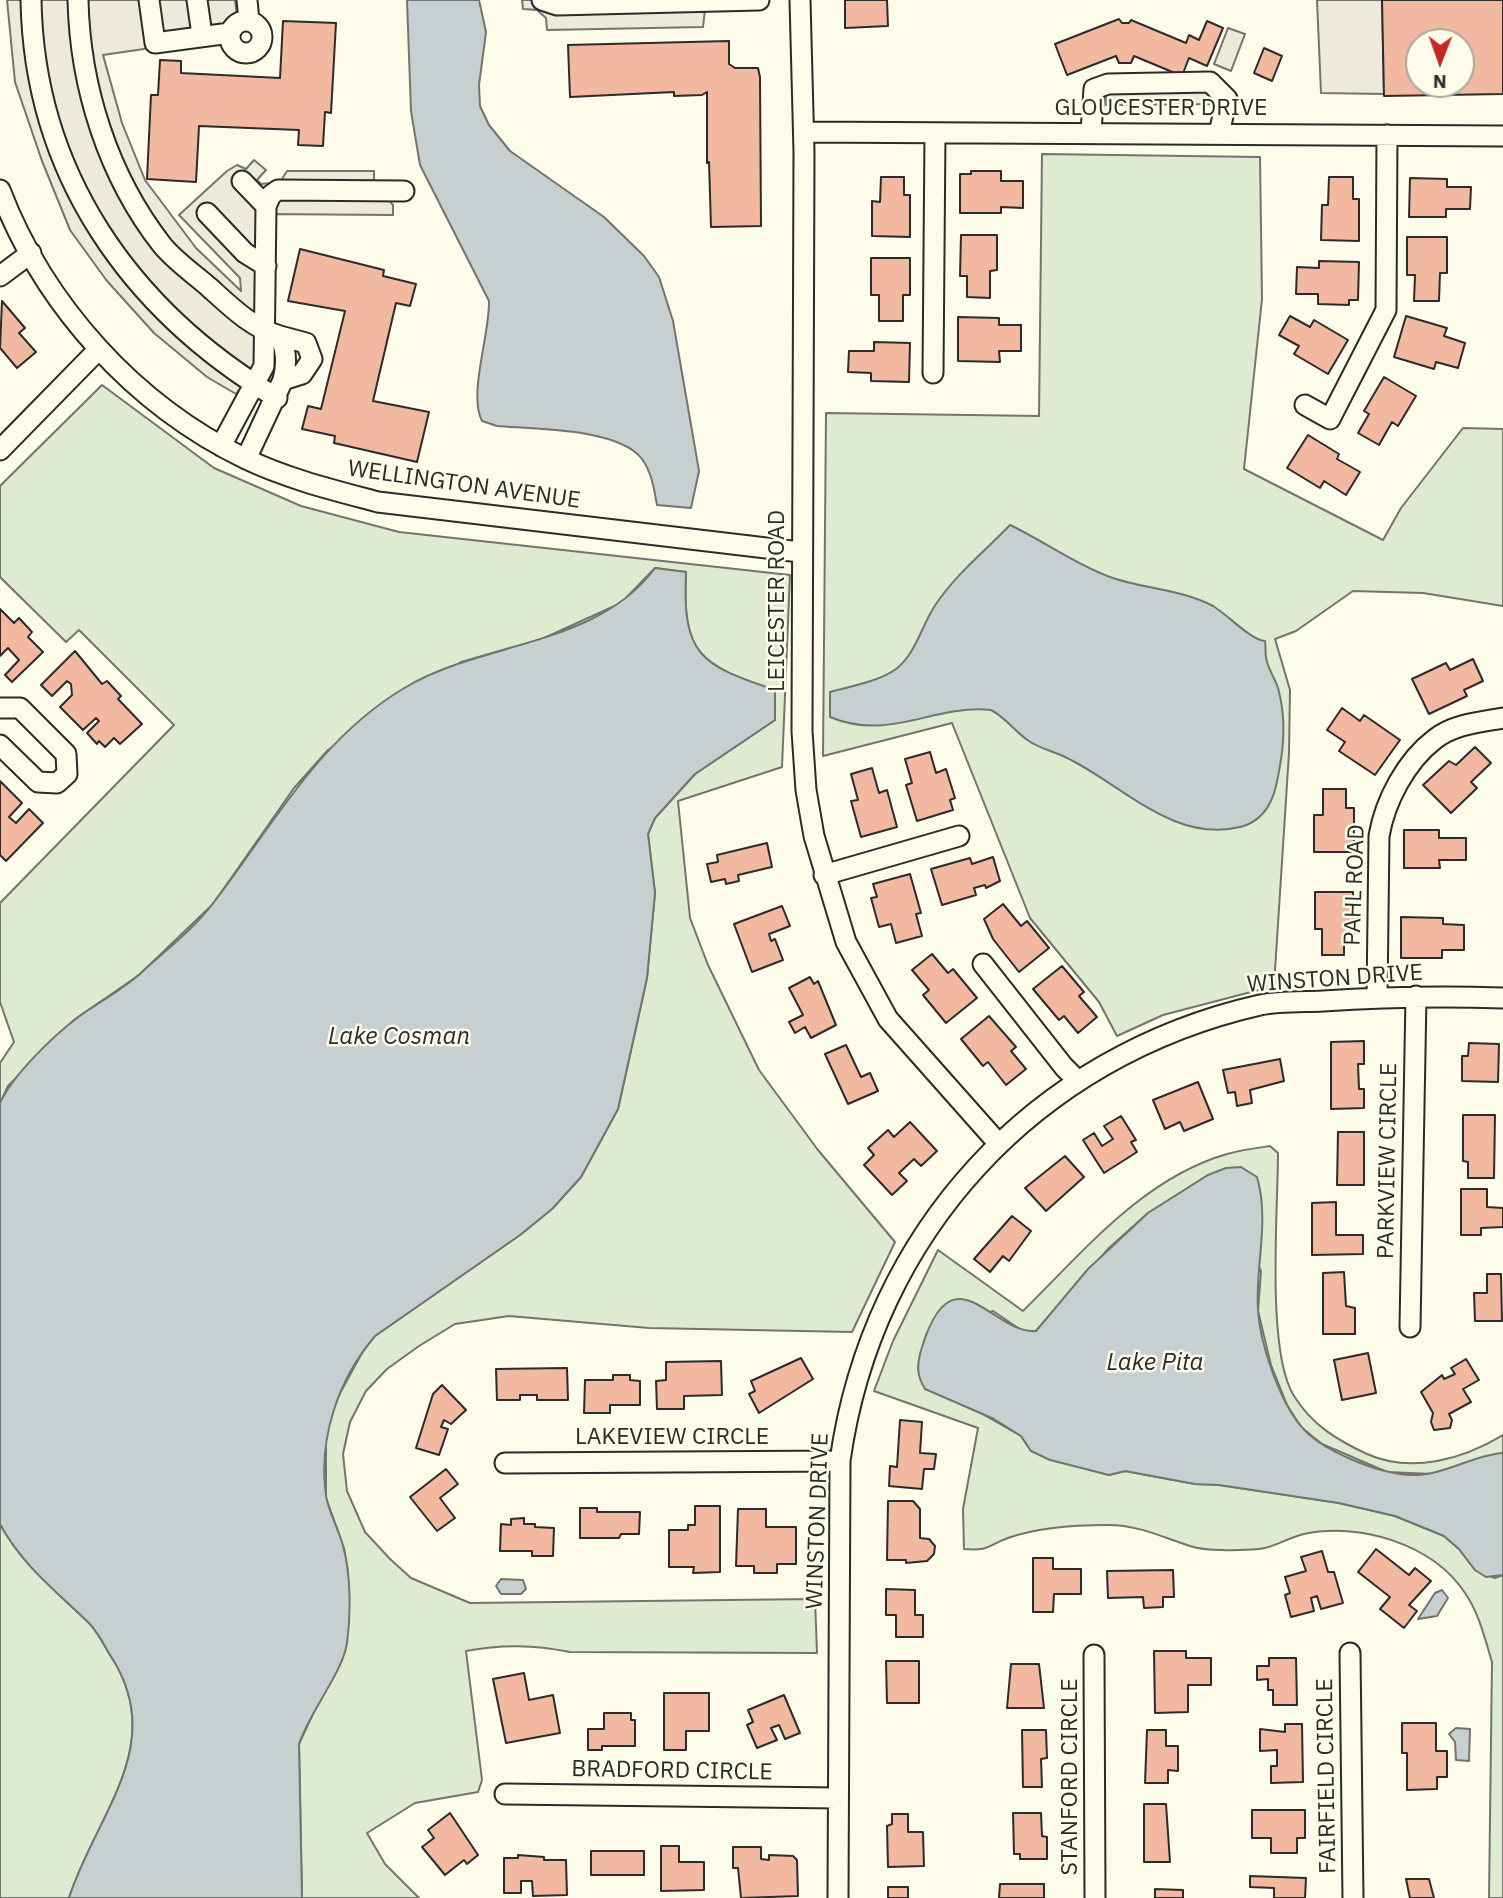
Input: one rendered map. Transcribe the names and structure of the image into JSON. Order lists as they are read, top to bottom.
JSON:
{
  "streets": {
    "street": [
      "GLOUCESTER DRIVE",
      "WELLINGTON AVENUE",
      "LEICESTER ROAD",
      "PAHL ROAD",
      "WINSTON DRIVE",
      "PARKVIEW CIRCLE",
      "LAKEVIEW CIRCLE",
      "BRADFORD CIRCLE",
      "FAIRFIELD CIRCLE",
      "STANFORD CIRCLE"
    ]
  },
  "crossings": [
    ["GLOUCESTER DRIVE", "LEICESTER ROAD"],
    ["WELLINGTON AVENUE", "LEICESTER ROAD"],
    ["LEICESTER ROAD", "WINSTON DRIVE"],
    ["PAHL ROAD", "WINSTON DRIVE"],
    ["WINSTON DRIVE", "PARKVIEW CIRCLE"],
    ["WINSTON DRIVE", "LAKEVIEW CIRCLE"],
    ["WINSTON DRIVE", "BRADFORD CIRCLE"]
  ],
  "water": ["Lake Cosman", "Lake Pita"],
  "north": "bottom"
}
